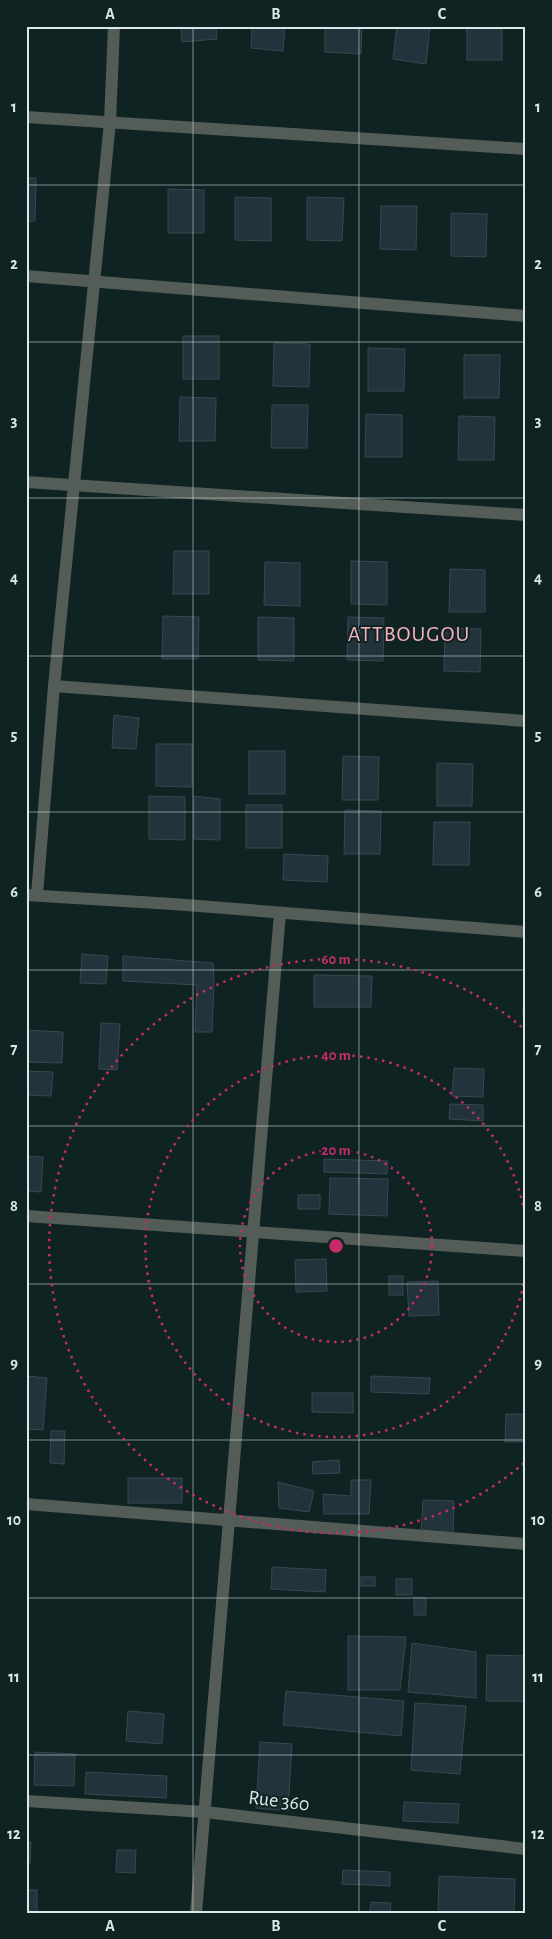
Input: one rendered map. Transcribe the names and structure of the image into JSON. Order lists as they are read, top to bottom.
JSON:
{
  "streets": {
    "street": ["Rue 360"]
  },
  "districts": ["ATTBOUGOU"],
  "grid": {
    "columns": ["A", "B", "C"],
    "rows": [
      "1",
      "2",
      "3",
      "4",
      "5",
      "6",
      "7",
      "8",
      "9",
      "10",
      "11",
      "12"
    ]
  },
  "rings": ["60 m", "40 m", "20 m"]
}
